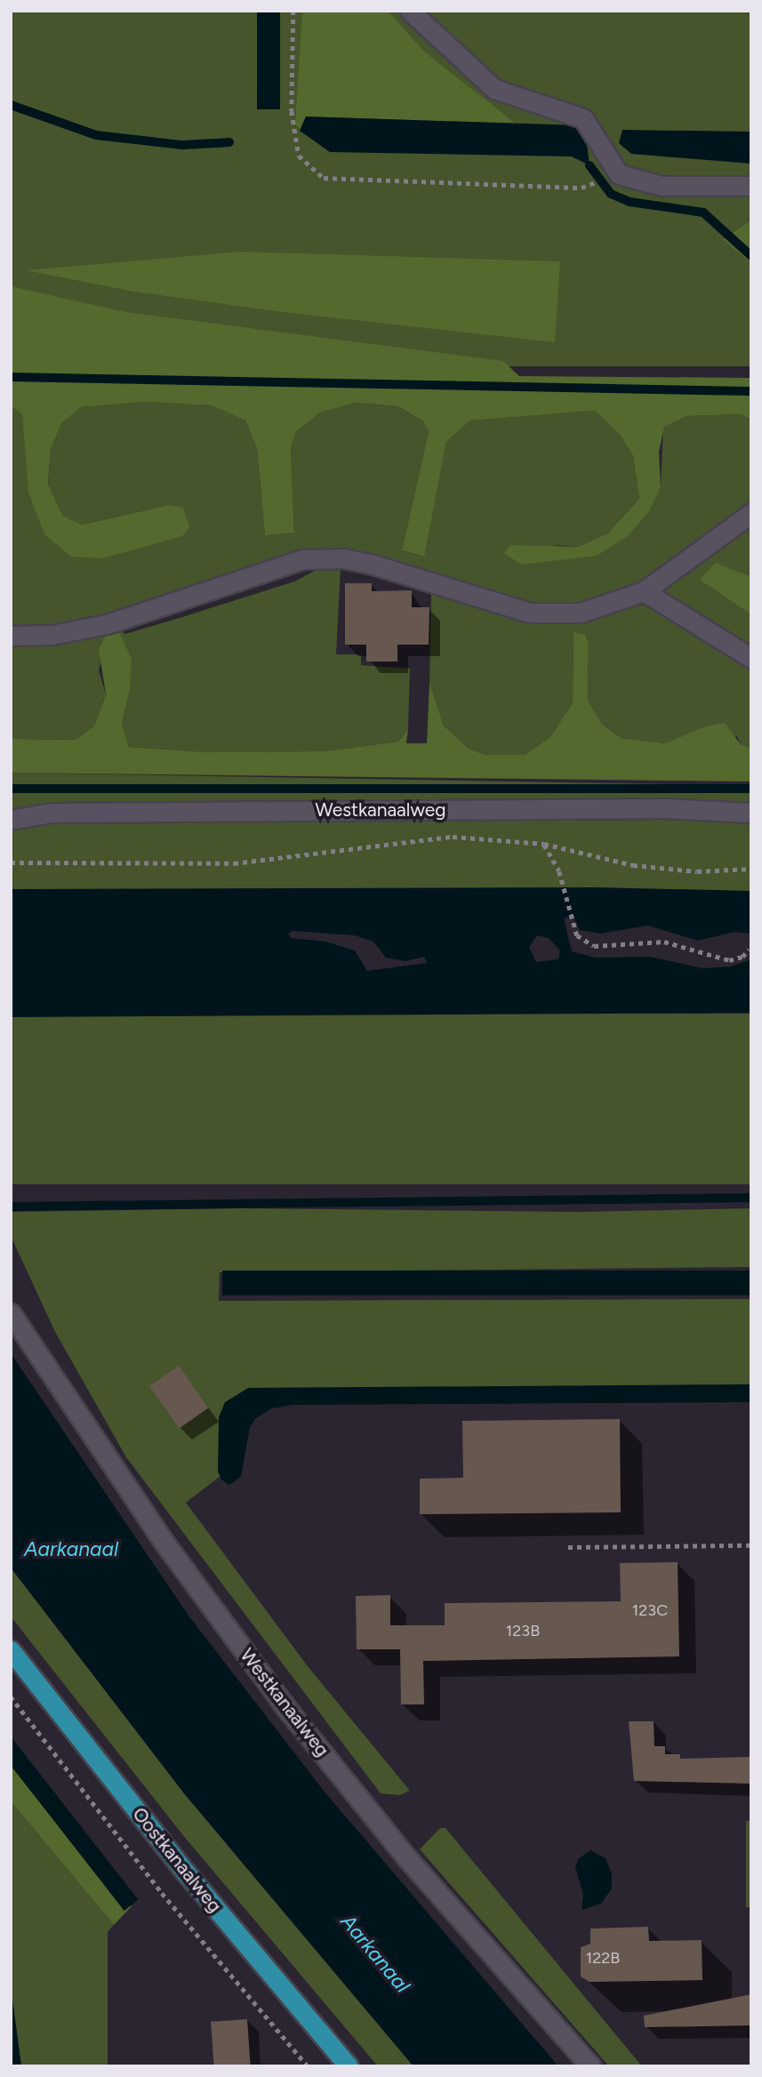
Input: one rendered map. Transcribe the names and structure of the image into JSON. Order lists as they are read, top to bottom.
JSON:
{
  "streets": {
    "main road": ["Oostkanaalweg"],
    "street": ["Westkanaalweg"]
  },
  "water": ["Aarkanaal"],
  "house_numbers": ["123C", "123B", "122B"]
}
